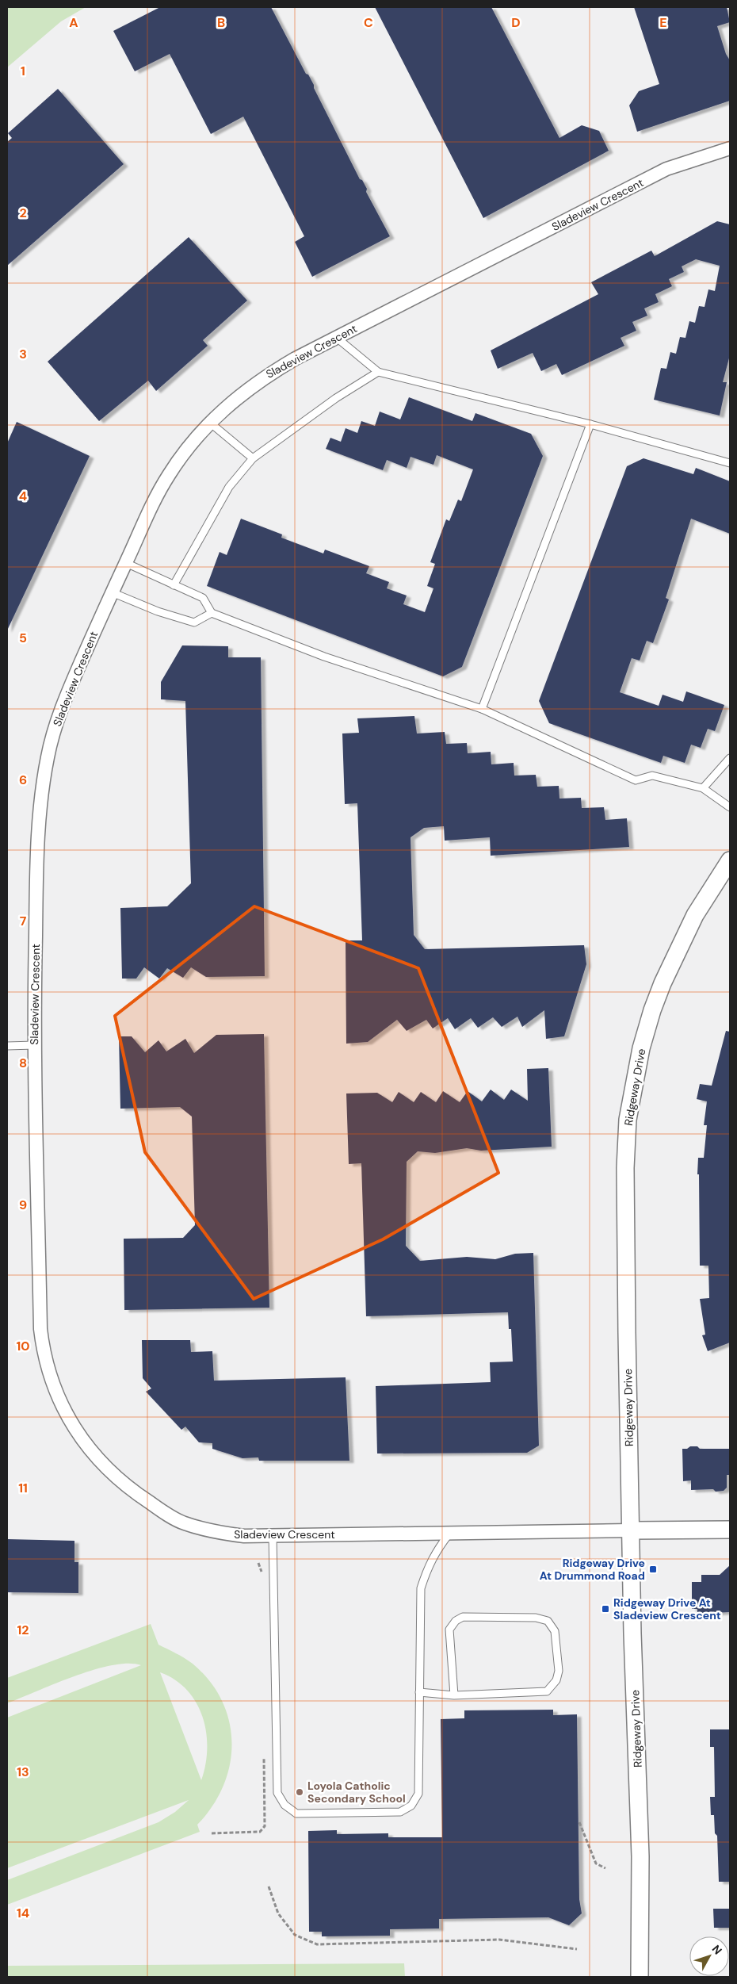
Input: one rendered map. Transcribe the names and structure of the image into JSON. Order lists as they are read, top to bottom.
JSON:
{
  "streets": {
    "street": ["Sladeview Crescent", "Ridgeway Drive"]
  },
  "crossings": [
    ["Sladeview Crescent", "Ridgeway Drive"]
  ],
  "places": {
    "transit": ["Ridgeway Drive At Drummond Road", "Ridgeway Drive At Sladeview Crescent"],
    "other": ["Loyola Catholic Secondary School"]
  },
  "north": "top right",
  "grid": {
    "columns": [
      "A",
      "B",
      "C",
      "D",
      "E"
    ],
    "rows": [
      "1",
      "2",
      "3",
      "4",
      "5",
      "6",
      "7",
      "8",
      "9",
      "10",
      "11",
      "12",
      "13",
      "14"
    ]
  }
}
